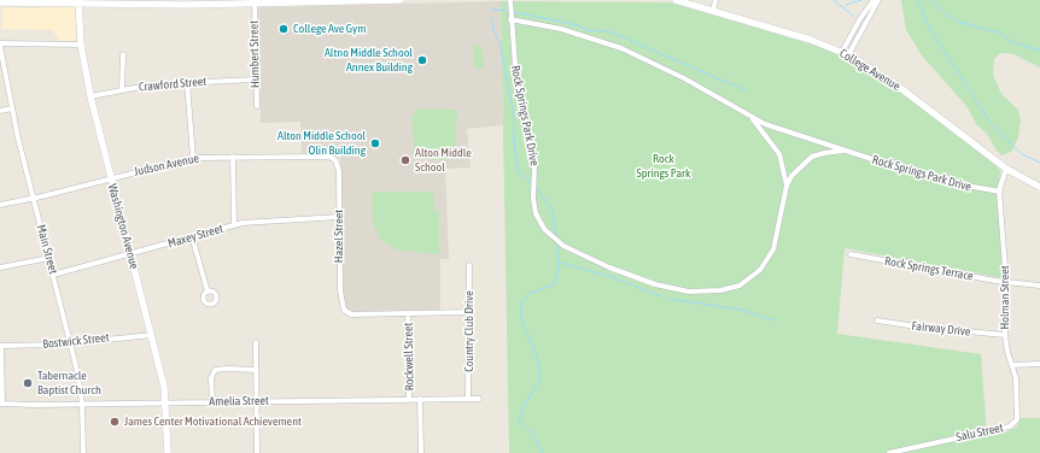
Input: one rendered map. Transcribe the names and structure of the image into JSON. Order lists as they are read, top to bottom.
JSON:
{
  "streets": {
    "main road": ["College Avenue", "Washington Avenue"],
    "street": [
      "Humbert Street",
      "Crawford Street",
      "Rock Springs Park Drive",
      "Judson Avenue",
      "Maxey Street",
      "Hazel Street",
      "Main Street",
      "Rock Springs Terrace",
      "Holman Street",
      "Fairway Drive",
      "Country Club Drive",
      "Bostwick Street",
      "Rockwell Street",
      "Amelia Street",
      "Salu Street"
    ]
  },
  "crossings": [
    ["Humbert Street", "Crawford Street"],
    ["College Avenue", "Holman Street"],
    ["Crawford Street", "Washington Avenue"],
    ["Rock Springs Park Drive", "Holman Street"],
    ["Judson Avenue", "Washington Avenue"],
    ["Judson Avenue", "Hazel Street"],
    ["Judson Avenue", "Main Street"],
    ["Washington Avenue", "Maxey Street"],
    ["Washington Avenue", "Bostwick Street"],
    ["Washington Avenue", "Amelia Street"],
    ["Maxey Street", "Hazel Street"],
    ["Maxey Street", "Main Street"],
    ["Hazel Street", "Rockwell Street"],
    ["Main Street", "Bostwick Street"],
    ["Main Street", "Amelia Street"],
    ["Rock Springs Terrace", "Holman Street"],
    ["Holman Street", "Fairway Drive"],
    ["Holman Street", "Salu Street"],
    ["Country Club Drive", "Amelia Street"],
    ["Rockwell Street", "Amelia Street"]
  ],
  "parks": ["Rock Springs Park"],
  "places": [
    "College Ave Gym",
    "Altno Middle School Annex Building",
    "Alton Middle School Olin Building",
    "Alton Middle School",
    "Tabernacle Baptist Church",
    "James Center Motivational Achievement"
  ]
}
